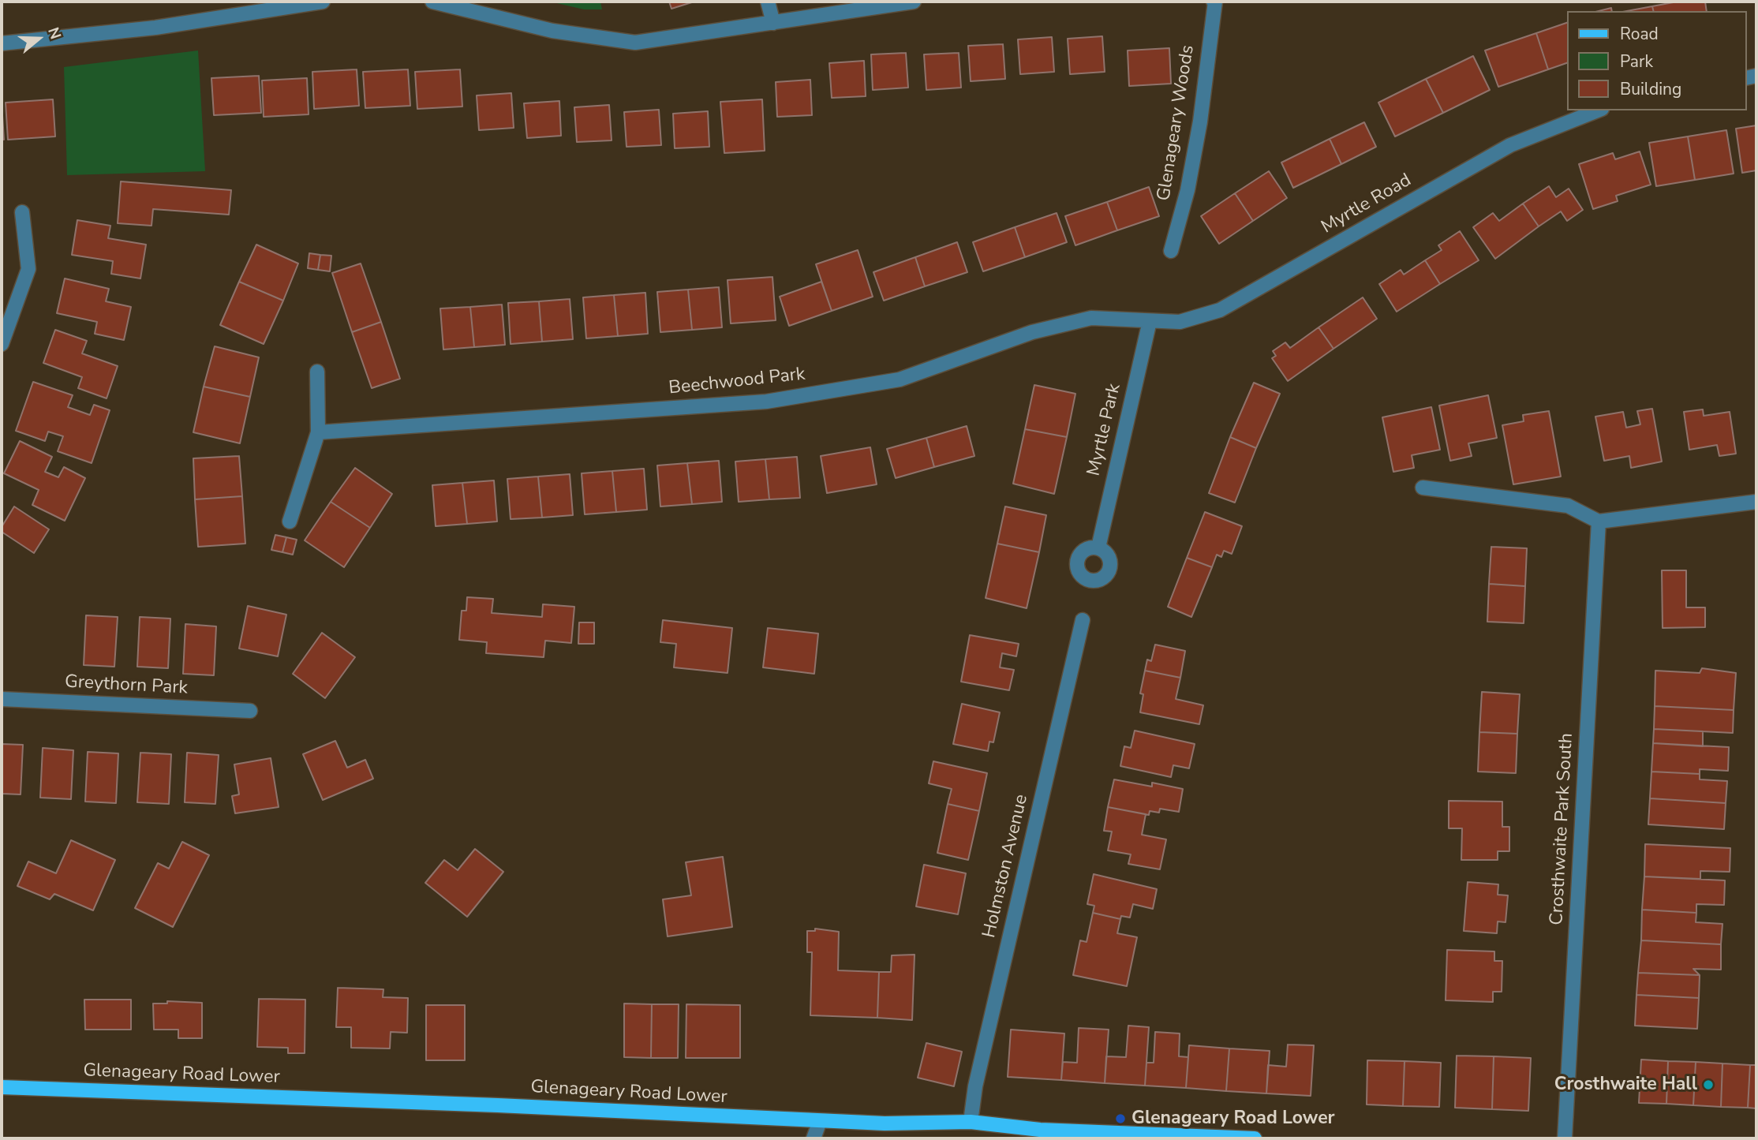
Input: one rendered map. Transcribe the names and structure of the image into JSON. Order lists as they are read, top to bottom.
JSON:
{
  "streets": {
    "main road": ["Glenageary Road Lower"],
    "street": [
      "Glenageary Woods",
      "Myrtle Road",
      "Beechwood Park",
      "Myrtle Park",
      "Greythorn Park",
      "Crosthwaite Park South",
      "Holmston Avenue"
    ]
  },
  "crossings": [
    ["Myrtle Road", "Beechwood Park"],
    ["Myrtle Road", "Myrtle Park"],
    ["Beechwood Park", "Myrtle Park"],
    ["Holmston Avenue", "Glenageary Road Lower"]
  ],
  "places": ["Crosthwaite Hall", "Glenageary Road Lower"],
  "legend": ["Road", "Park", "Building"],
  "north": "right"
}
